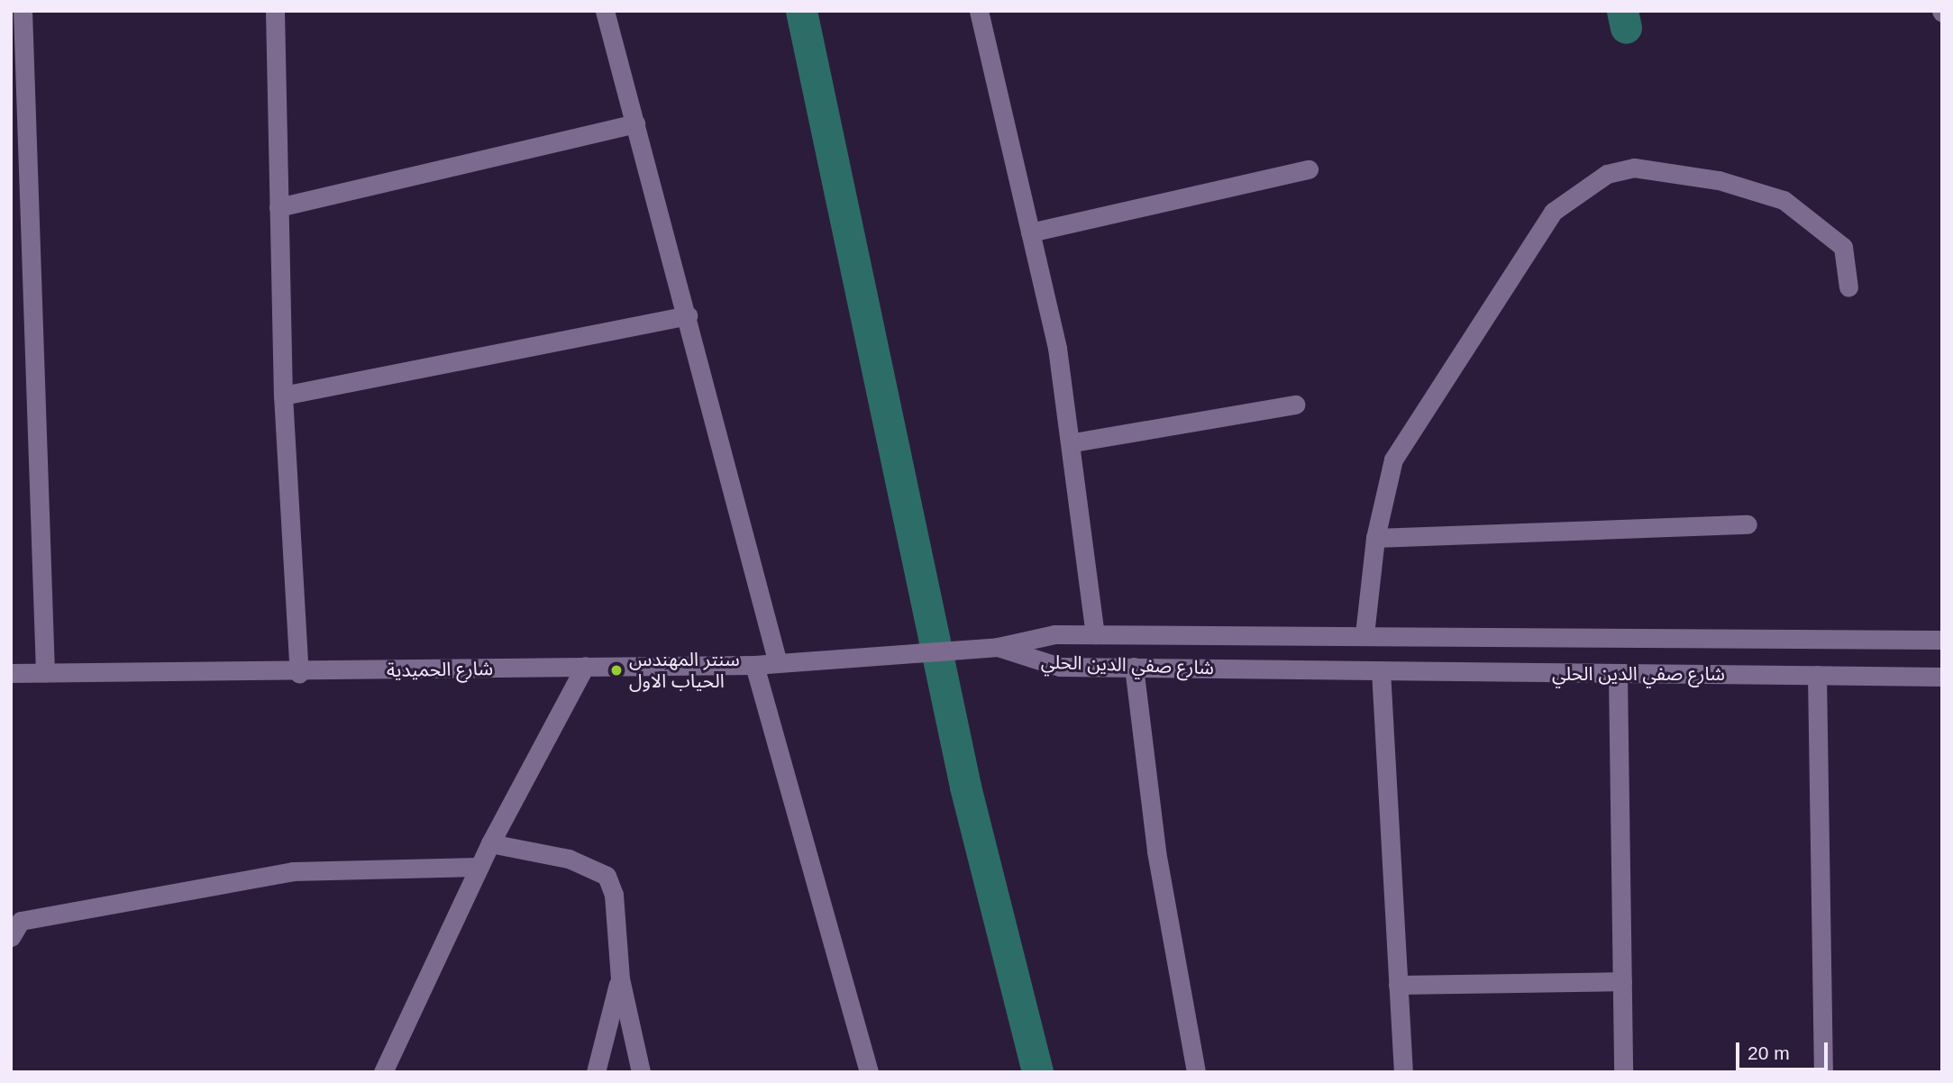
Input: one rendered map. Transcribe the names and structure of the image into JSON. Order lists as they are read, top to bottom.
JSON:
{
  "streets": {
    "street": ["شارع صفي الدين الحلي", "شارع الحميدية"]
  },
  "crossings": [
    ["شارع صفي الدين الحلي", "شارع الحميدية"]
  ],
  "places": ["سنتر المهندس الحياب الاول"],
  "scale_bar": "20 m"
}
